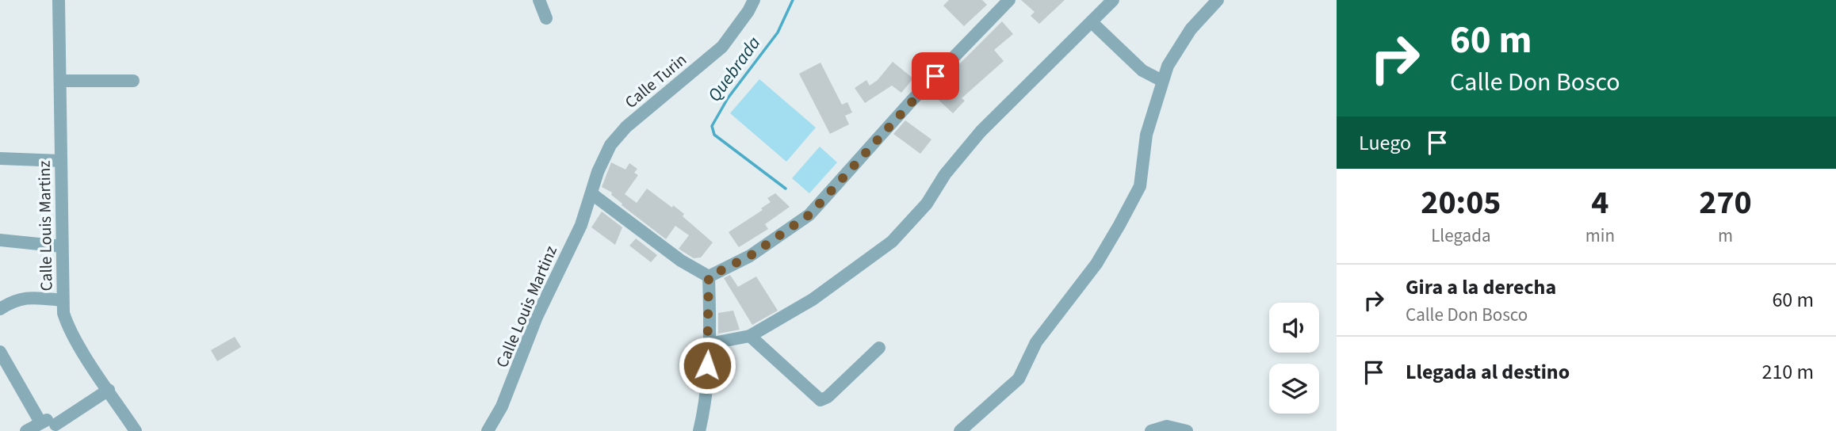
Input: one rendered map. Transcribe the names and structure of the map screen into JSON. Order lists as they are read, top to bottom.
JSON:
{
  "streets": {
    "street": ["Calle Turin", "Calle Louis Martinz"]
  },
  "crossings": [
    ["Calle Turin", "Calle Louis Martinz"]
  ],
  "water": ["Quebrada"],
  "page": {
    "turn": ["60 m", "Calle Don Bosco"],
    "then": "Luego",
    "eta": [
      "20:05",
      "Llegada",
      "4",
      "min",
      "270",
      "m"
    ],
    "list": [
      {
        "name": "Gira a la derecha",
        "note": "Calle Don Bosco",
        "value": "60 m"
      },
      {
        "name": "Llegada al destino",
        "value": "210 m"
      }
    ]
  }
}
